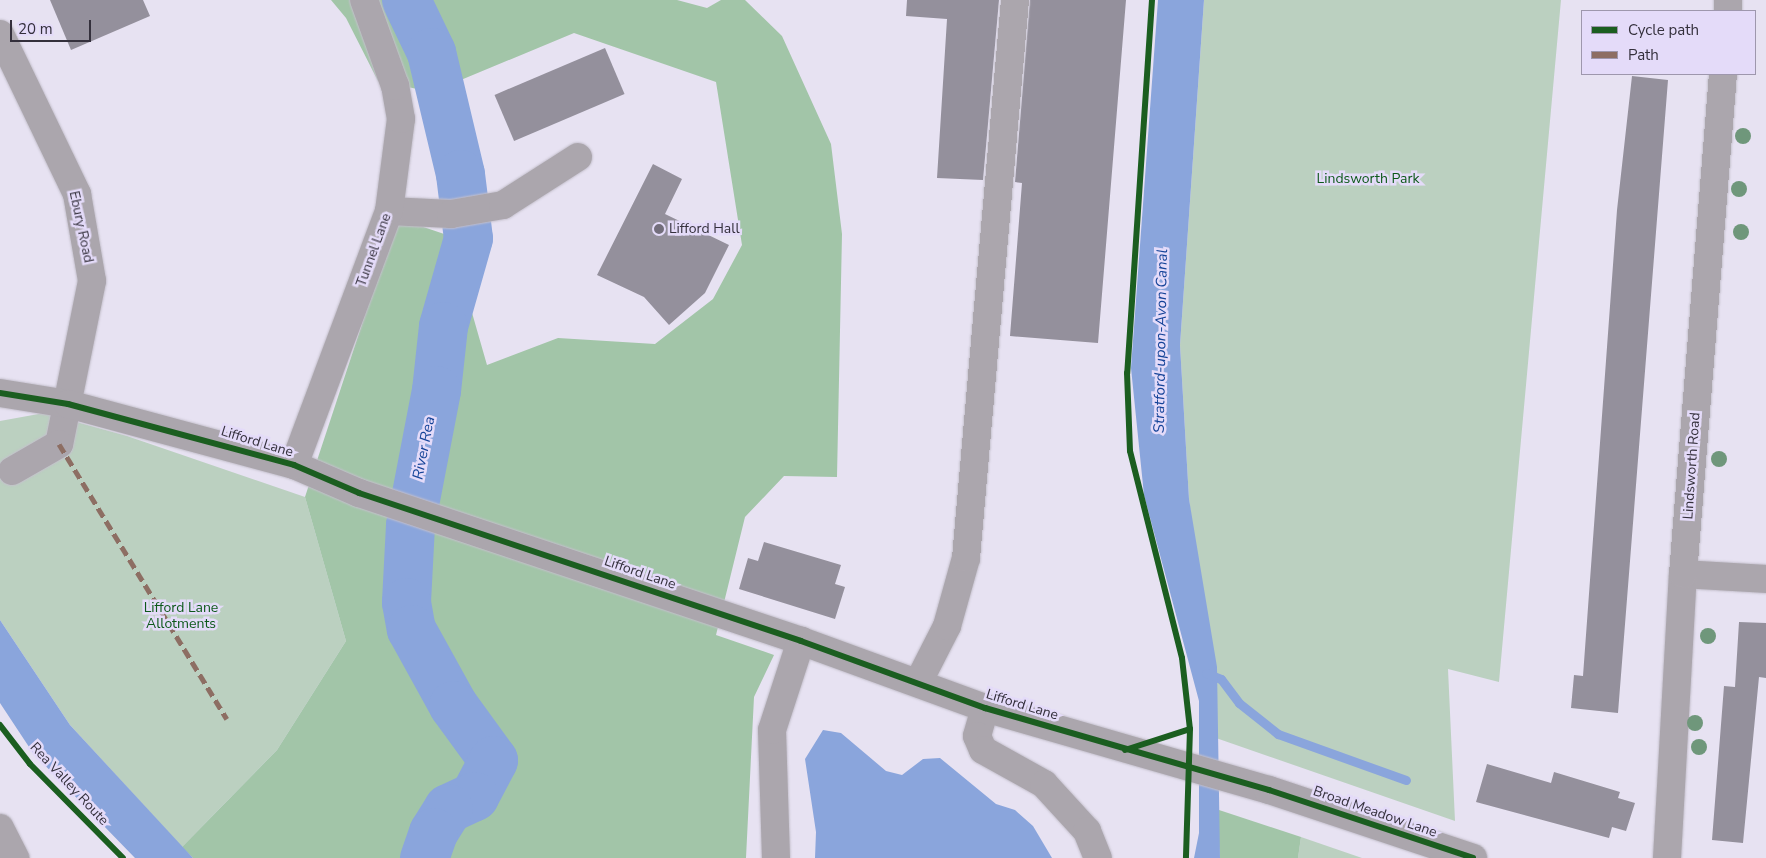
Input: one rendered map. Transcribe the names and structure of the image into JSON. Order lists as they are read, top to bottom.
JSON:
{
  "streets": {
    "street": [
      "Ebury Road",
      "Tunnel Lane",
      "Lifford Lane",
      "Lindsworth Road",
      "Broad Meadow Lane"
    ],
    "cycle path": ["Rea Valley Route"]
  },
  "crossings": [
    ["Ebury Road", "Lifford Lane"],
    ["Tunnel Lane", "Lifford Lane"],
    ["Lifford Lane", "Broad Meadow Lane"]
  ],
  "water": ["Stratford-upon-Avon Canal", "River Rea"],
  "parks": ["Lindsworth Park", "Lifford Lane Allotments"],
  "places": ["Lifford Hall"],
  "legend": ["Cycle path", "Path"],
  "scale_bar": "20 m"
}
